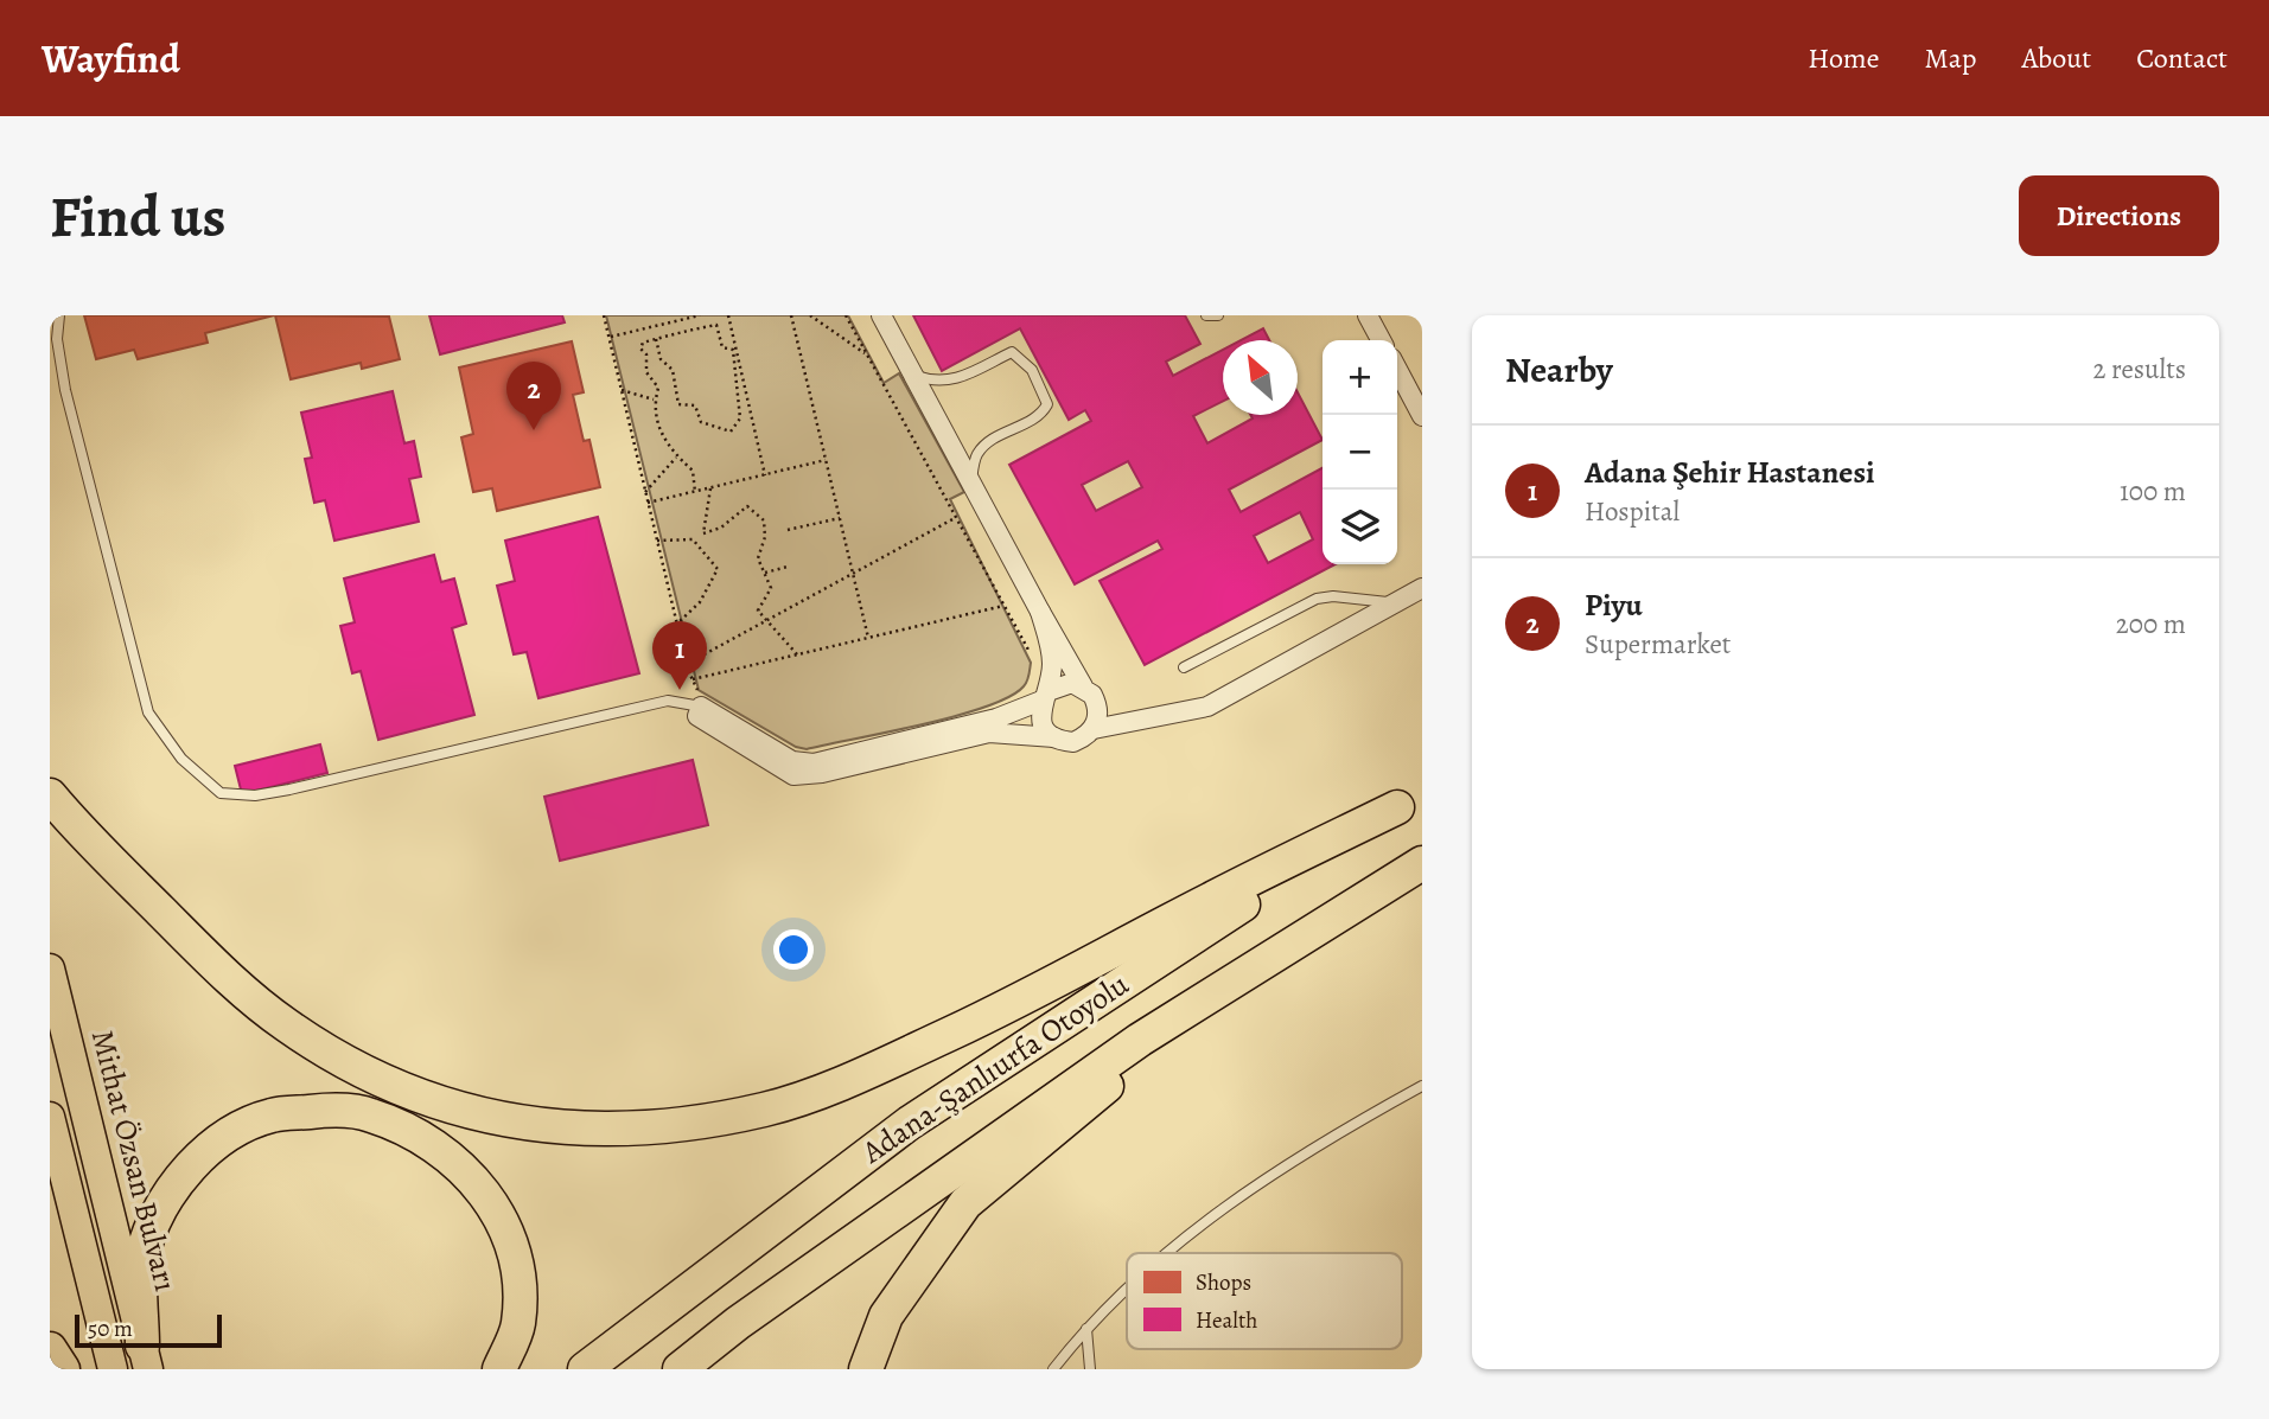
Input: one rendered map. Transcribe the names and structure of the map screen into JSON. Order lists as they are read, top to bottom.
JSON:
{
  "streets": {
    "highway": ["Adana-Şanlıurfa Otoyolu"],
    "main road": ["Mithat Özsan Bulvarı"]
  },
  "legend": ["Shops", "Health"],
  "scale_bar": "50 m",
  "north": "top left",
  "page": {
    "header": "Wayfind",
    "nav": [
      "Home",
      "Map",
      "About",
      "Contact"
    ],
    "buttons": "Directions",
    "title": "Find us",
    "heading": ["Nearby", "2 results"],
    "map_buttons": ["+", "−"],
    "pins": ["2", "1"],
    "list": [
      {
        "mark": "1",
        "name": "Adana Şehir Hastanesi",
        "note": "Hospital",
        "value": "100 m"
      },
      {
        "mark": "2",
        "name": "Piyu",
        "note": "Supermarket",
        "value": "200 m"
      }
    ],
    "scale": "50 m"
  }
}
